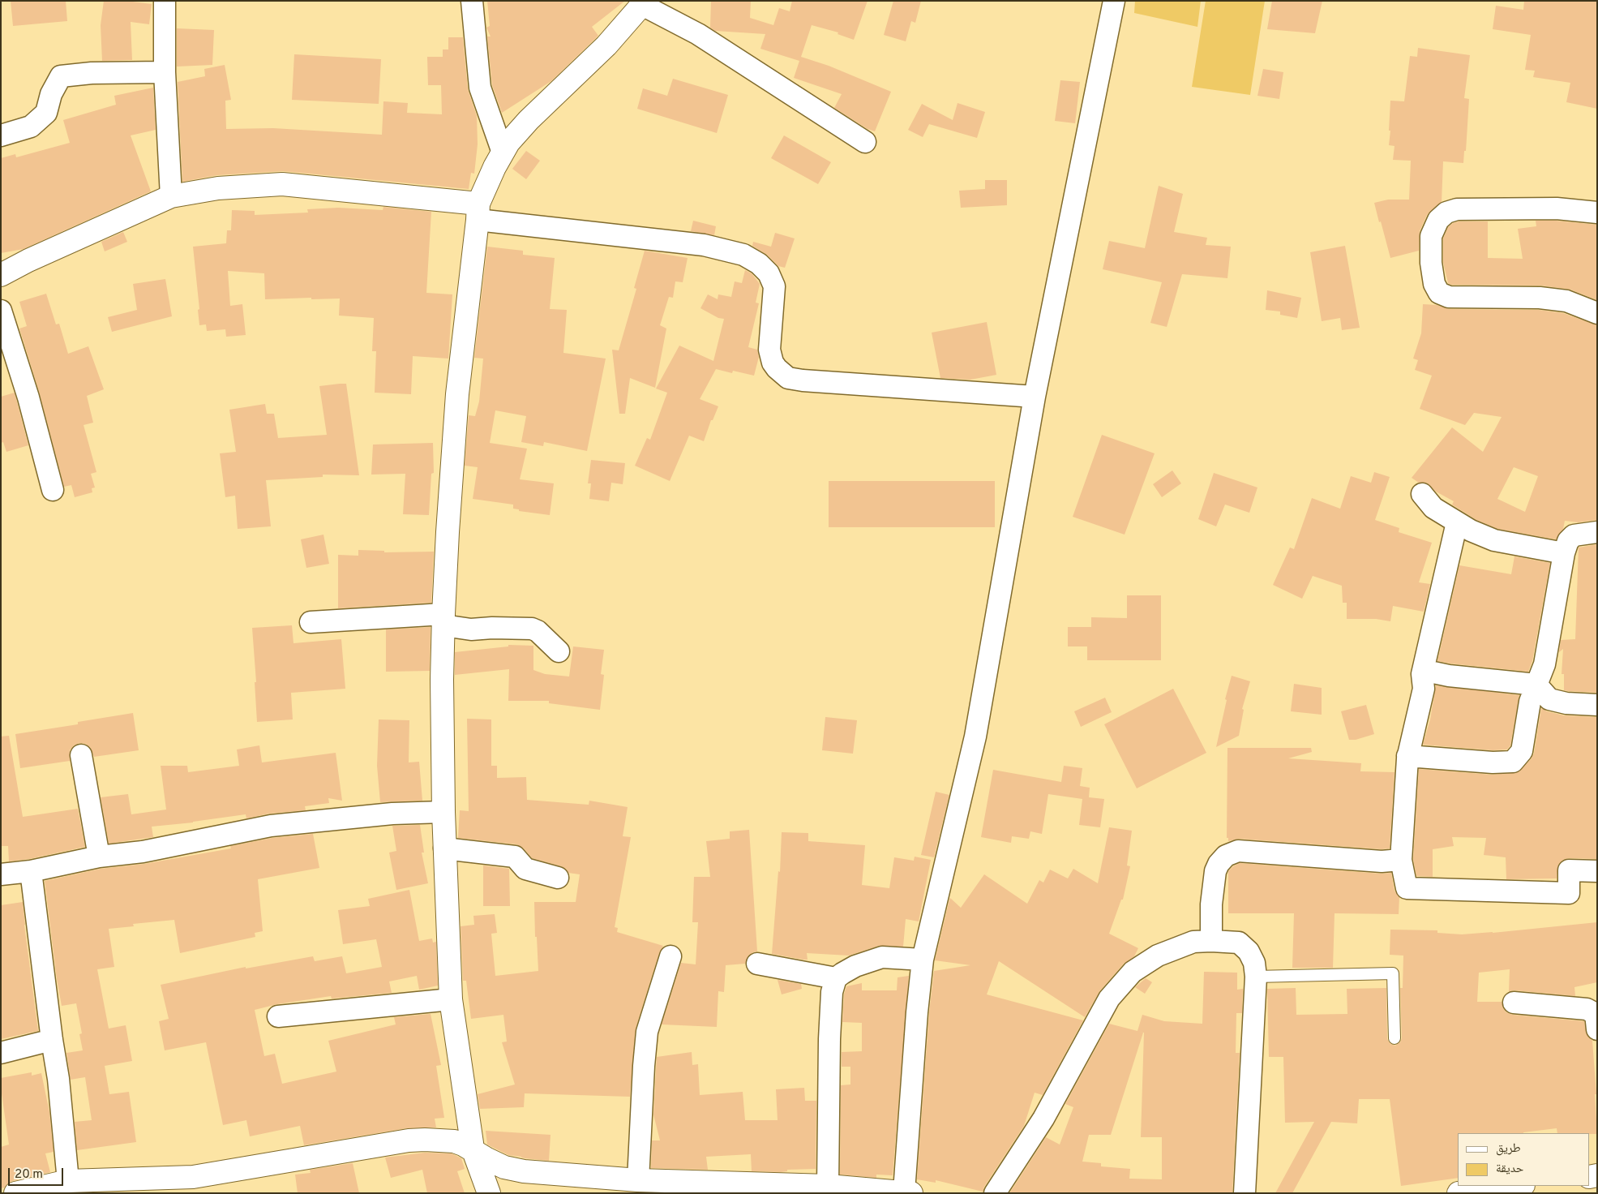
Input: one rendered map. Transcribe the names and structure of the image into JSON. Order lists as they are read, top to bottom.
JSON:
{
  "legend": ["طريق", "حديقة"],
  "scale_bar": "20 m"
}
